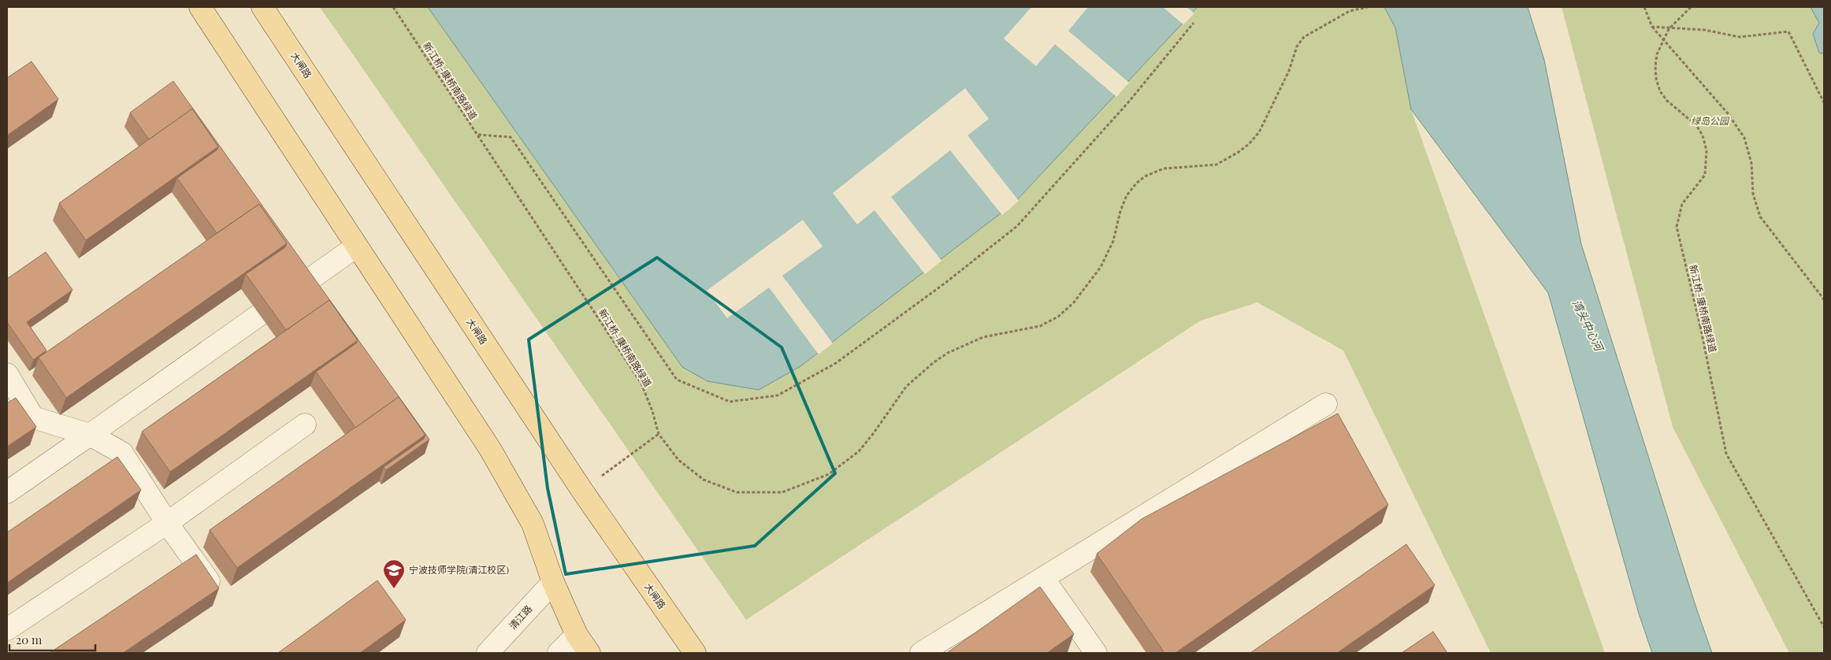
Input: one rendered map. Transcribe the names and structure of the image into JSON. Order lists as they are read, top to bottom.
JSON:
{
  "streets": {
    "main road": ["大闸路"],
    "street": ["清江路"],
    "path": ["新江桥-康桥南路绿道"]
  },
  "water": ["湾头中心河"],
  "parks": ["绿岛公园"],
  "places": {
    "school or university": ["宁波技师学院(清江校区)"]
  },
  "scale_bar": "20 m"
}
